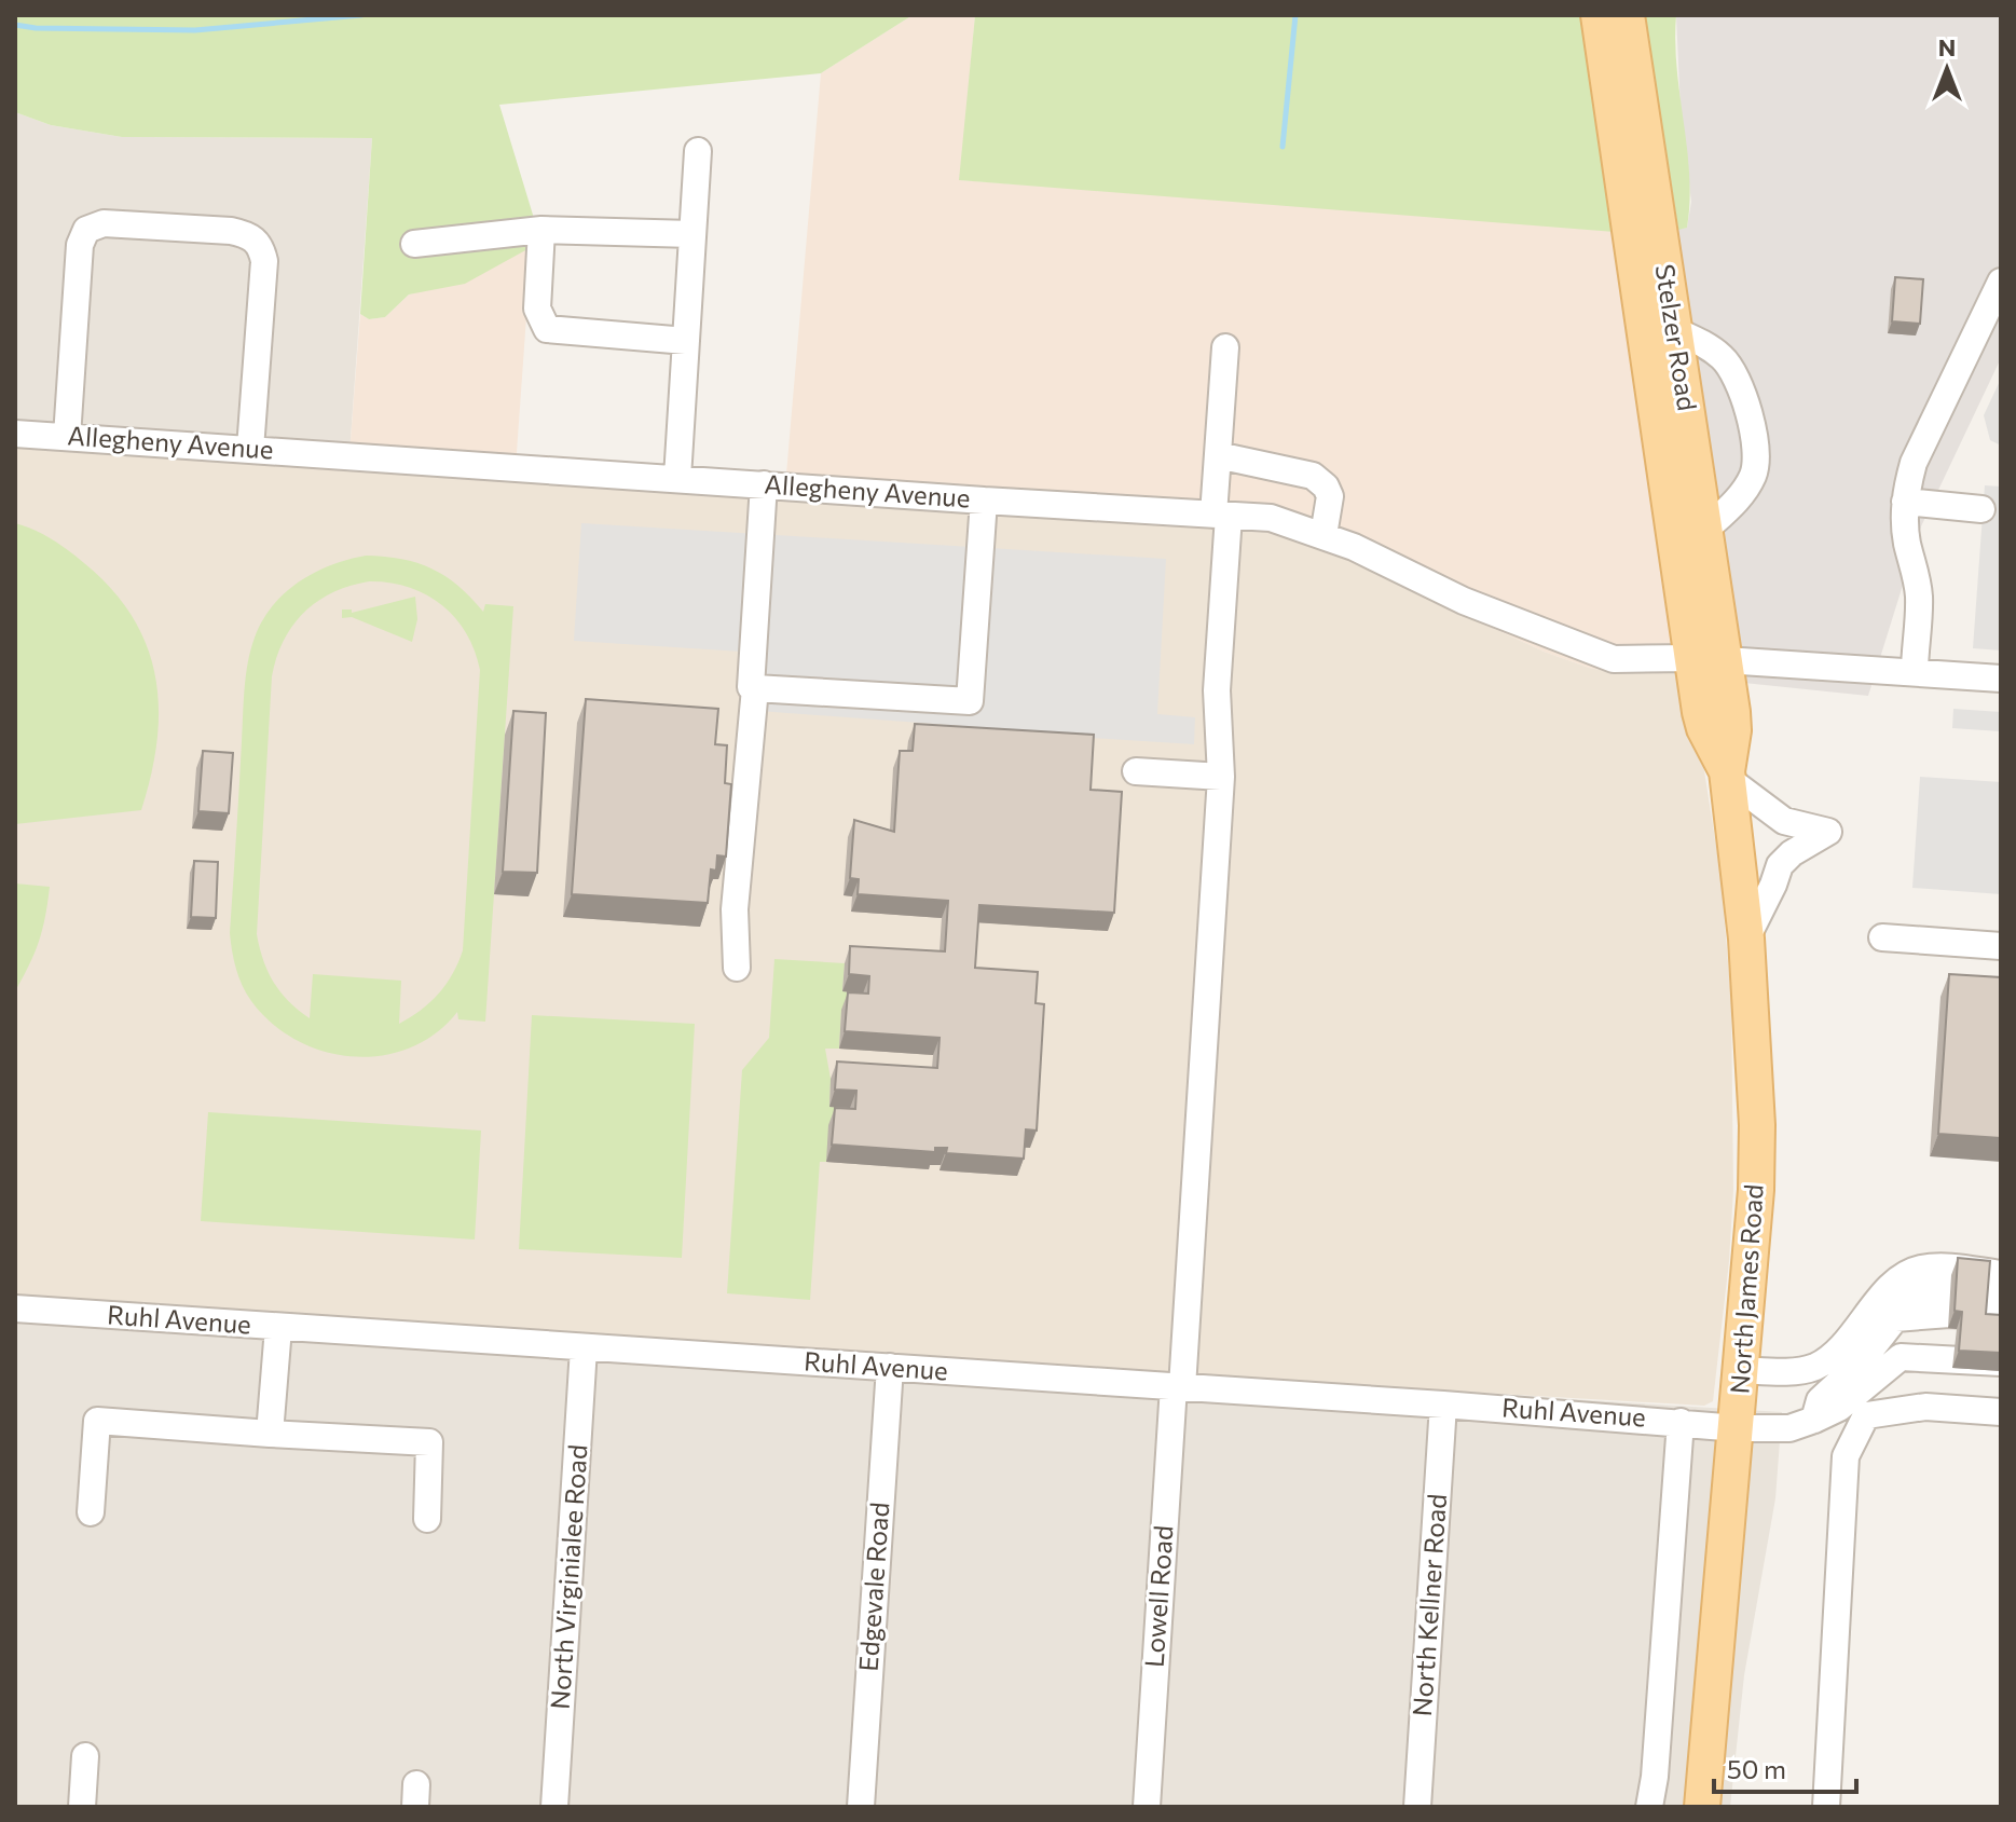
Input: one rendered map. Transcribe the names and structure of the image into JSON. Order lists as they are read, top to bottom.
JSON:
{
  "streets": {
    "main road": ["Stelzer Road", "North James Road"],
    "street": [
      "Allegheny Avenue",
      "Ruhl Avenue",
      "North Virginialee Road",
      "Edgevale Road",
      "Lowell Road",
      "North Kellner Road"
    ]
  },
  "crossings": [
    ["Stelzer Road", "Allegheny Avenue"],
    ["Stelzer Road", "North James Road"],
    ["Allegheny Avenue", "North James Road"],
    ["Allegheny Avenue", "Lowell Road"],
    ["North James Road", "Ruhl Avenue"],
    ["Ruhl Avenue", "North Virginialee Road"],
    ["Ruhl Avenue", "Edgevale Road"],
    ["Ruhl Avenue", "Lowell Road"],
    ["Ruhl Avenue", "North Kellner Road"]
  ],
  "scale_bar": "50 m",
  "north": "top"
}
